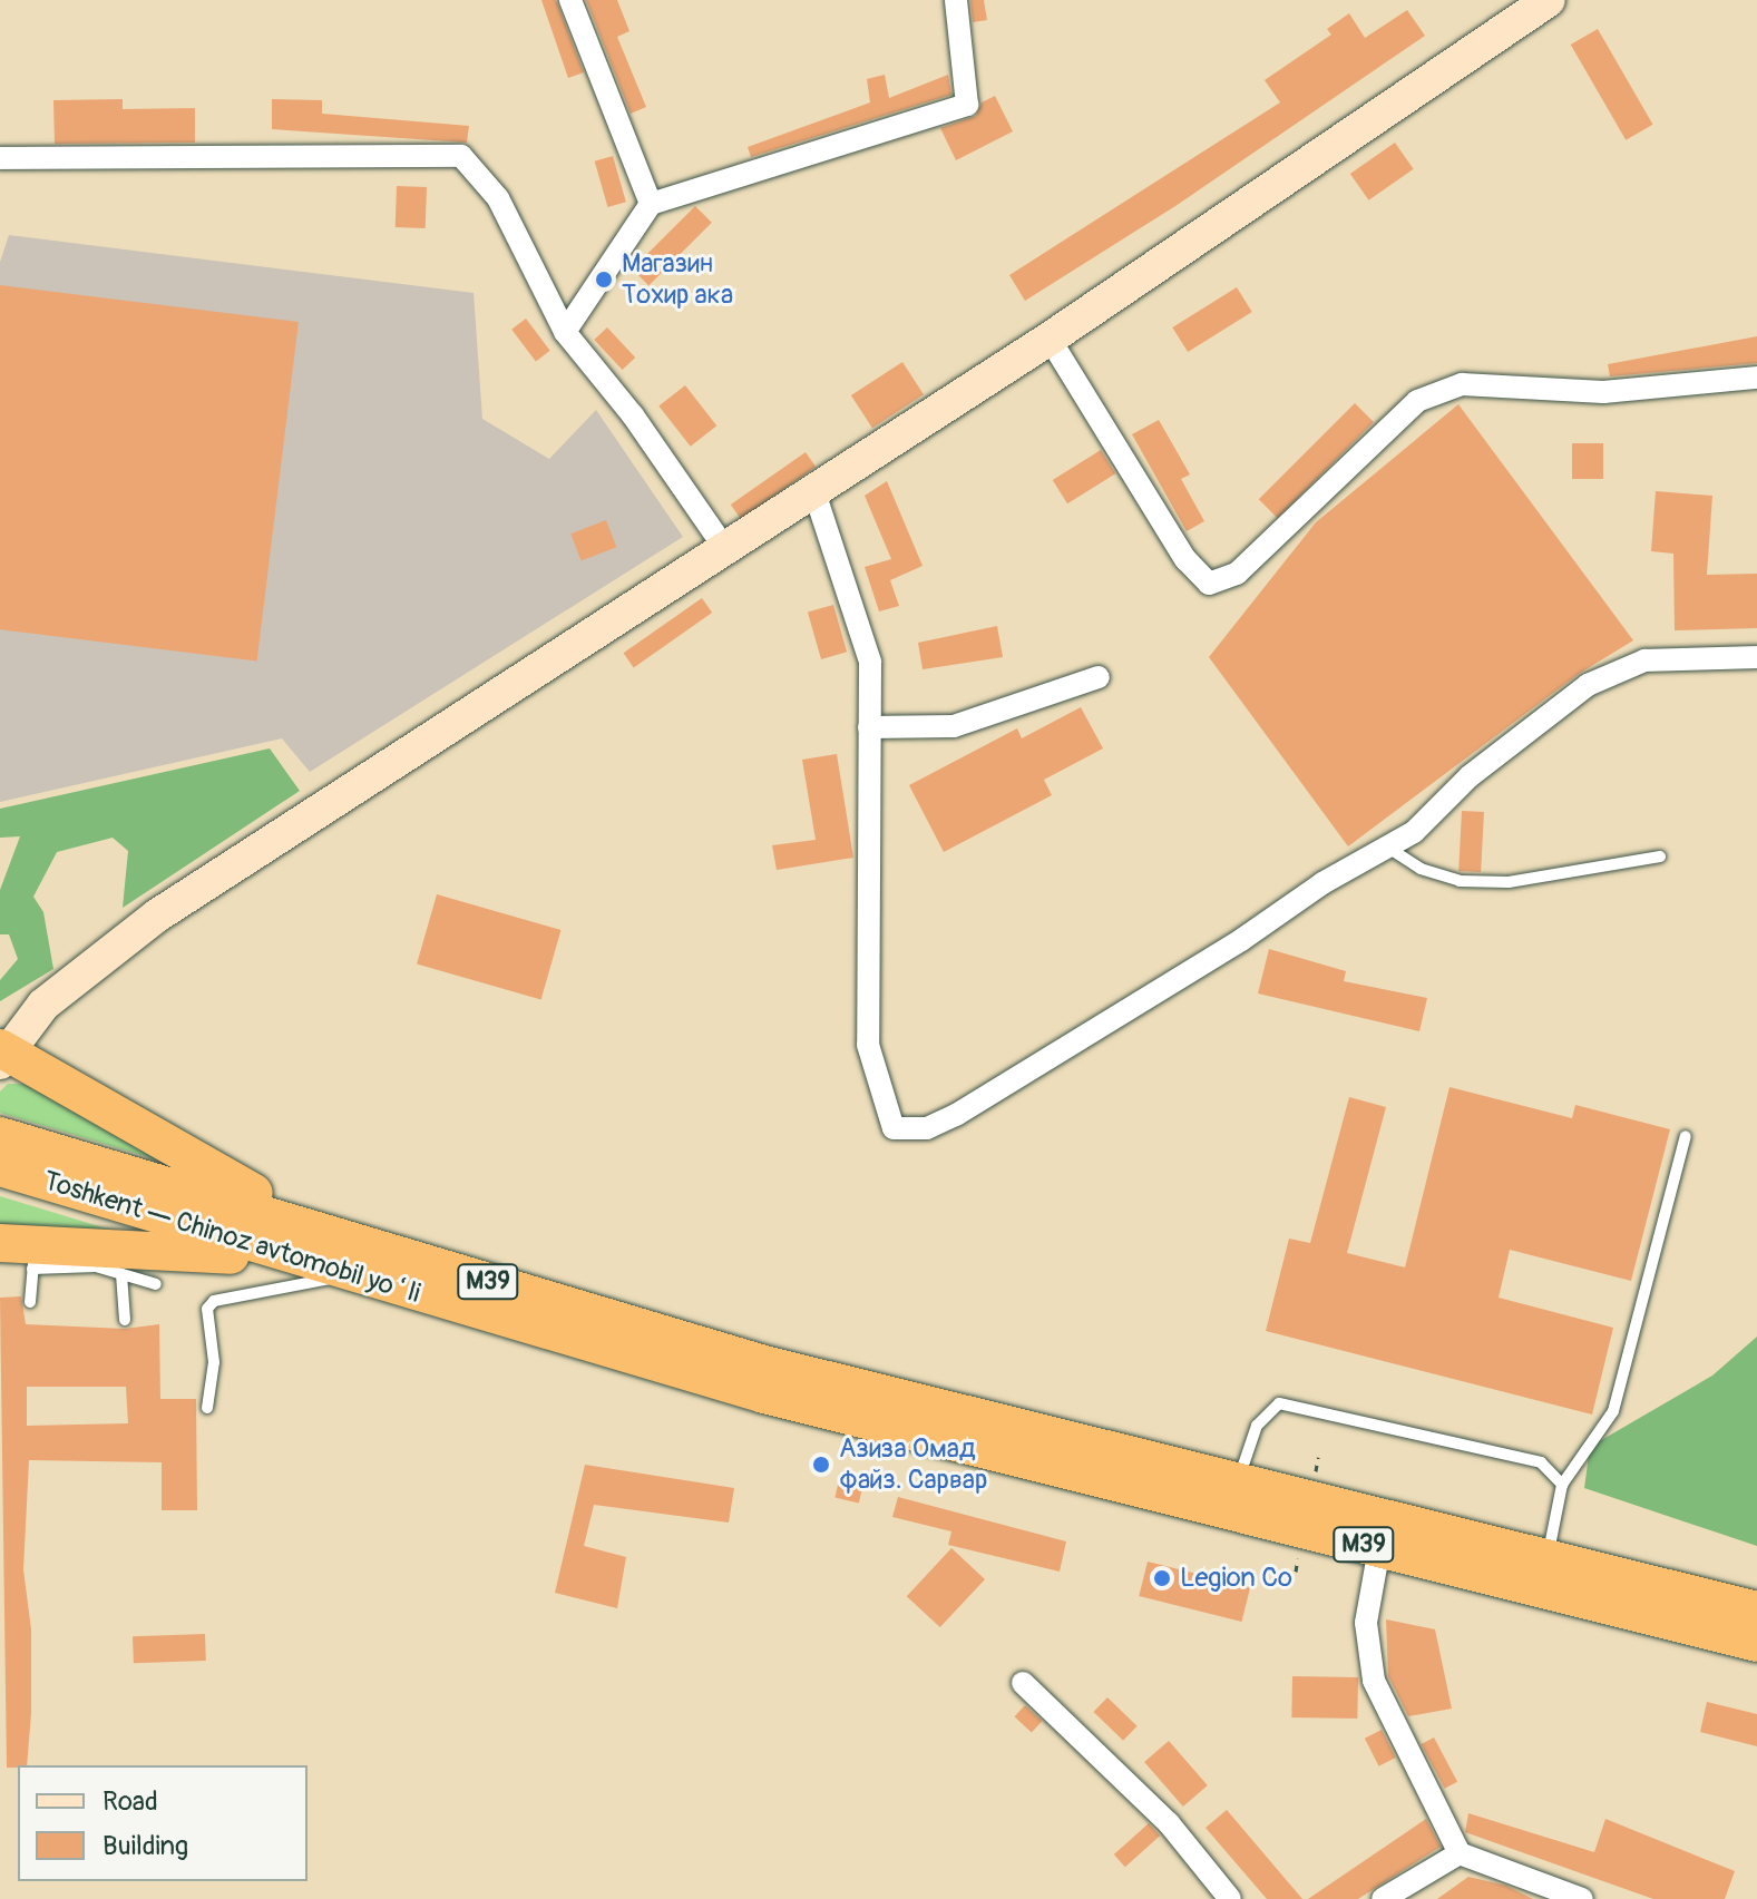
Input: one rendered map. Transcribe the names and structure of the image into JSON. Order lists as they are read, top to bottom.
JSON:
{
  "streets": {
    "highway": ["Toshkent — Chinoz avtomobil yoʻli", "M39"]
  },
  "places": ["Магазин Тохир ака", "Азиза Омад файз. Сарвар", "Legion Co"],
  "legend": ["Road", "Building"]
}
